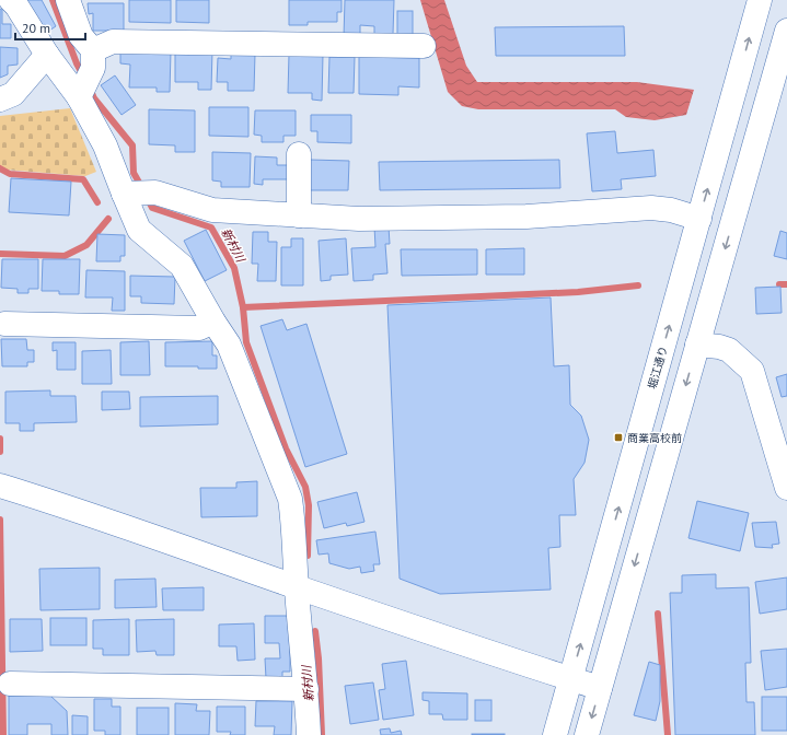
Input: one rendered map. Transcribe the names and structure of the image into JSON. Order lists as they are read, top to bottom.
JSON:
{
  "streets": {
    "main road": ["堀江通り"]
  },
  "water": ["新村川"],
  "places": {
    "transit": ["商業高校前"]
  },
  "scale_bar": "20 m"
}
